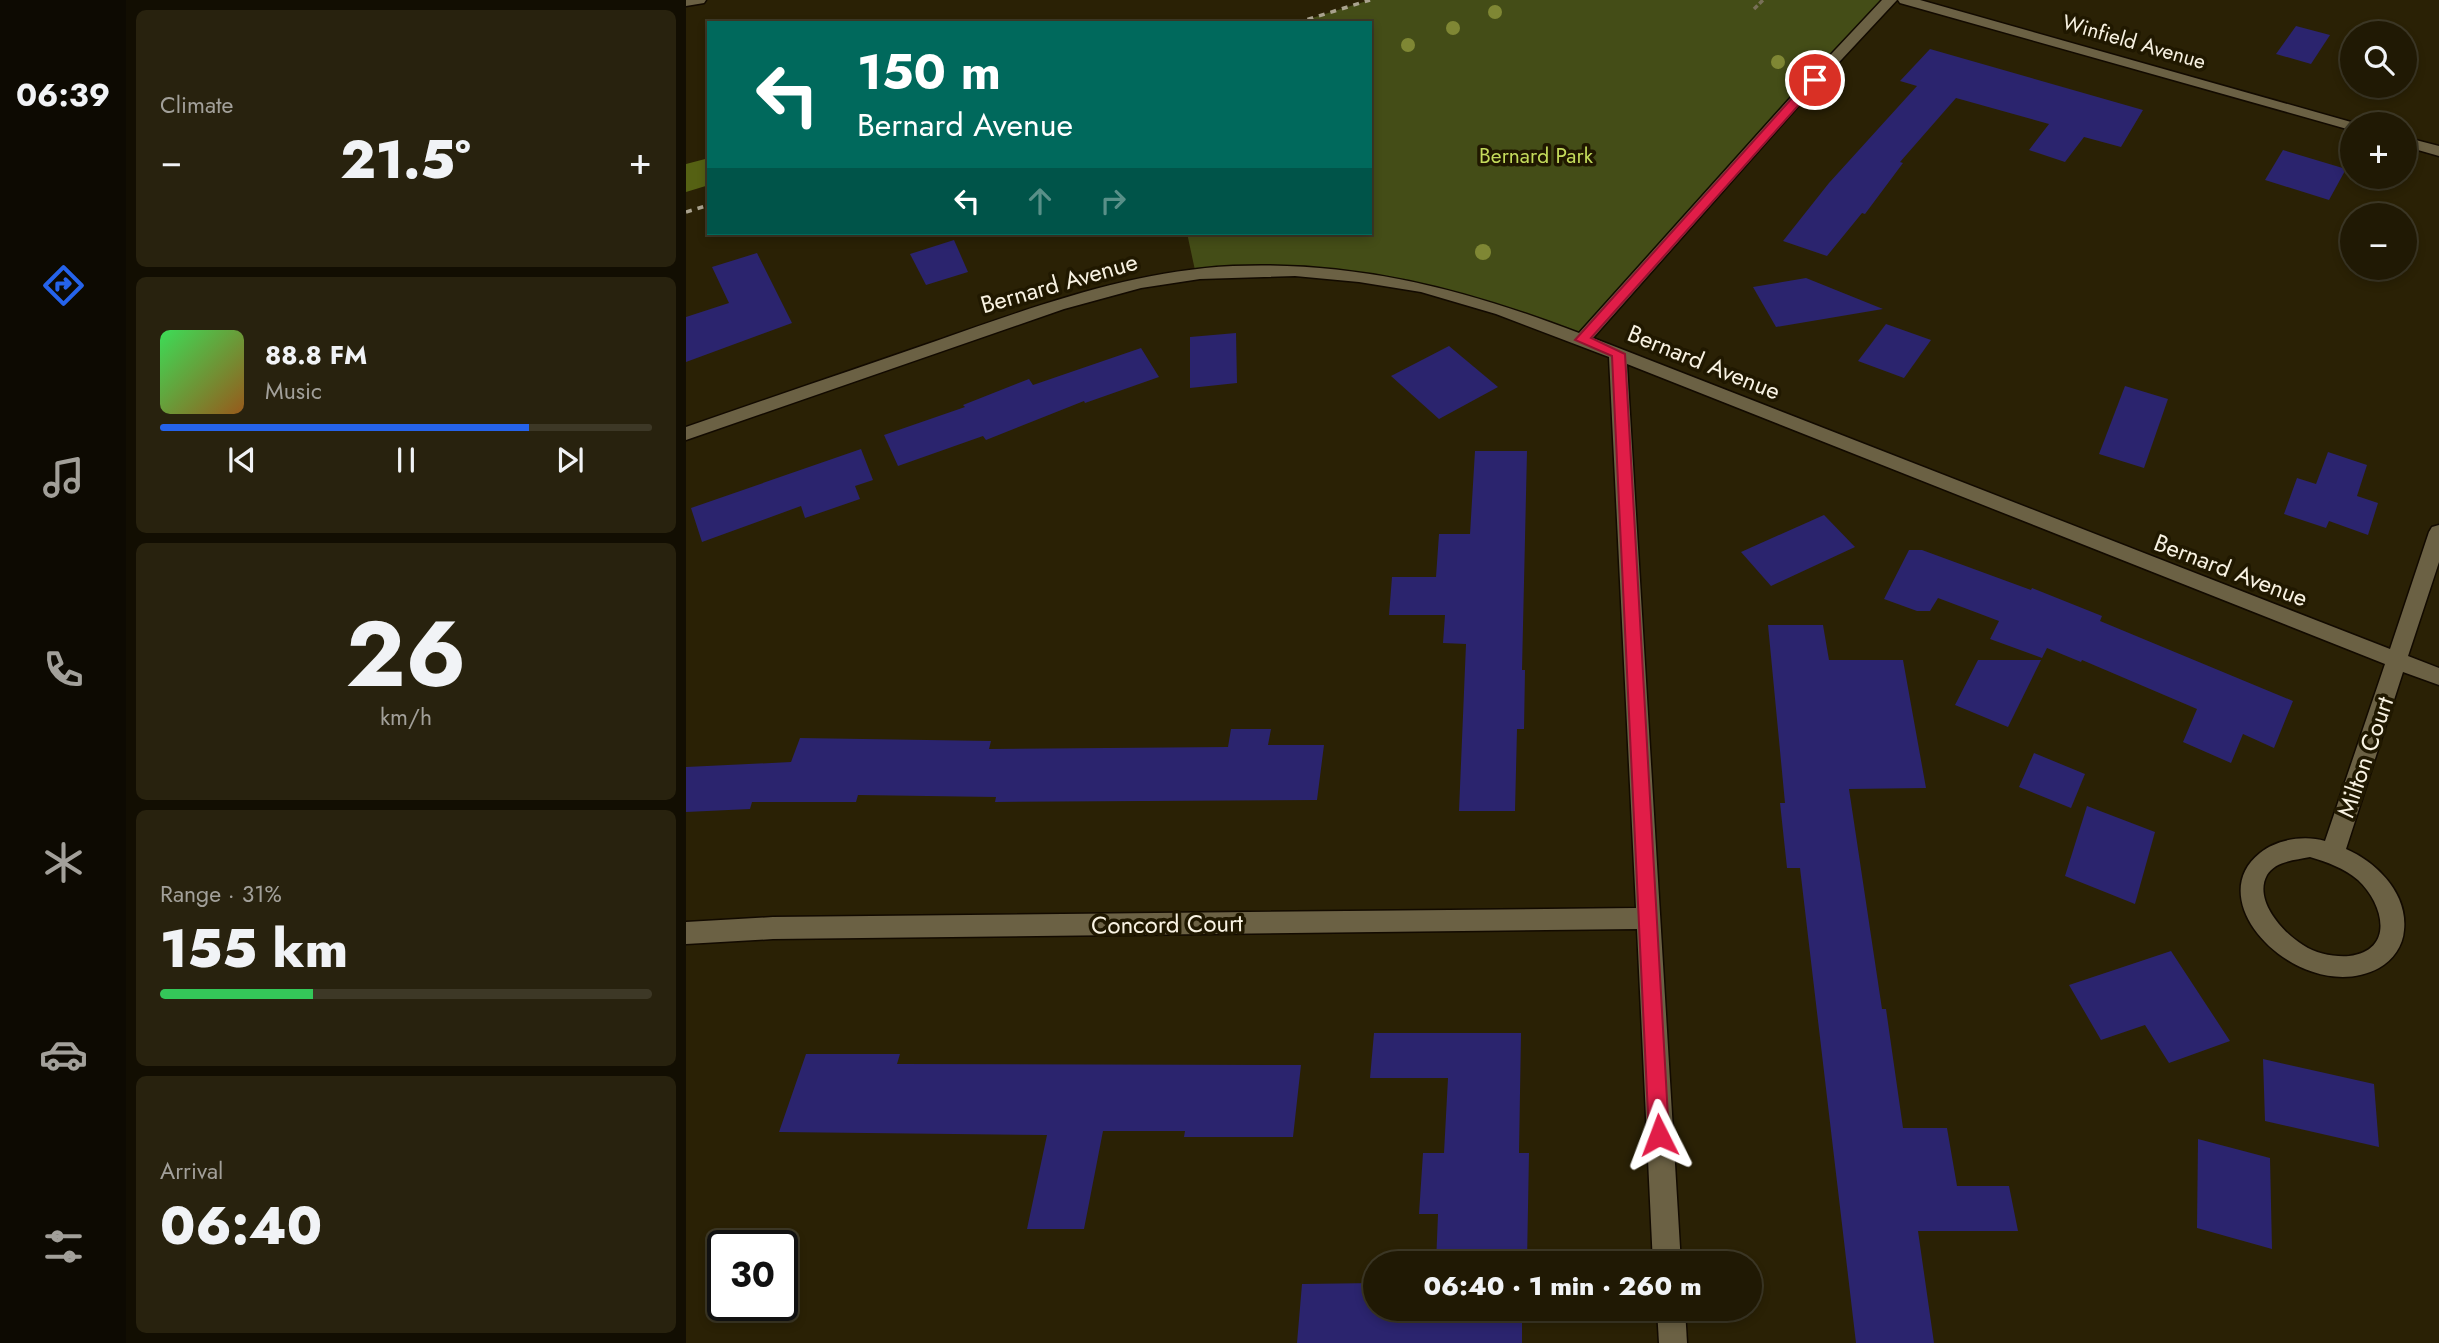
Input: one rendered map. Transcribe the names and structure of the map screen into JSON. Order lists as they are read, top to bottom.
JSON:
{
  "streets": {
    "street": [
      "Winfield Avenue",
      "Bernard Avenue",
      "Milton Court",
      "Concord Court"
    ]
  },
  "crossings": [
    ["Bernard Avenue", "Milton Court"]
  ],
  "parks": ["Bernard Park"],
  "page": {
    "tabs": "06:39",
    "tile": [
      "Climate",
      ["26", "km/h"],
      ["Range · 31%", "155 km"],
      ["Arrival", "06:40"]
    ],
    "map_buttons": ["+", "−"],
    "turn": ["150 m", "Bernard Avenue"],
    "heat": ["−", "21.5°", "+"],
    "song": ["88.8 FM", "Music"],
    "limit": "30",
    "trip": "06:40 · 1 min · 260 m"
  }
}
